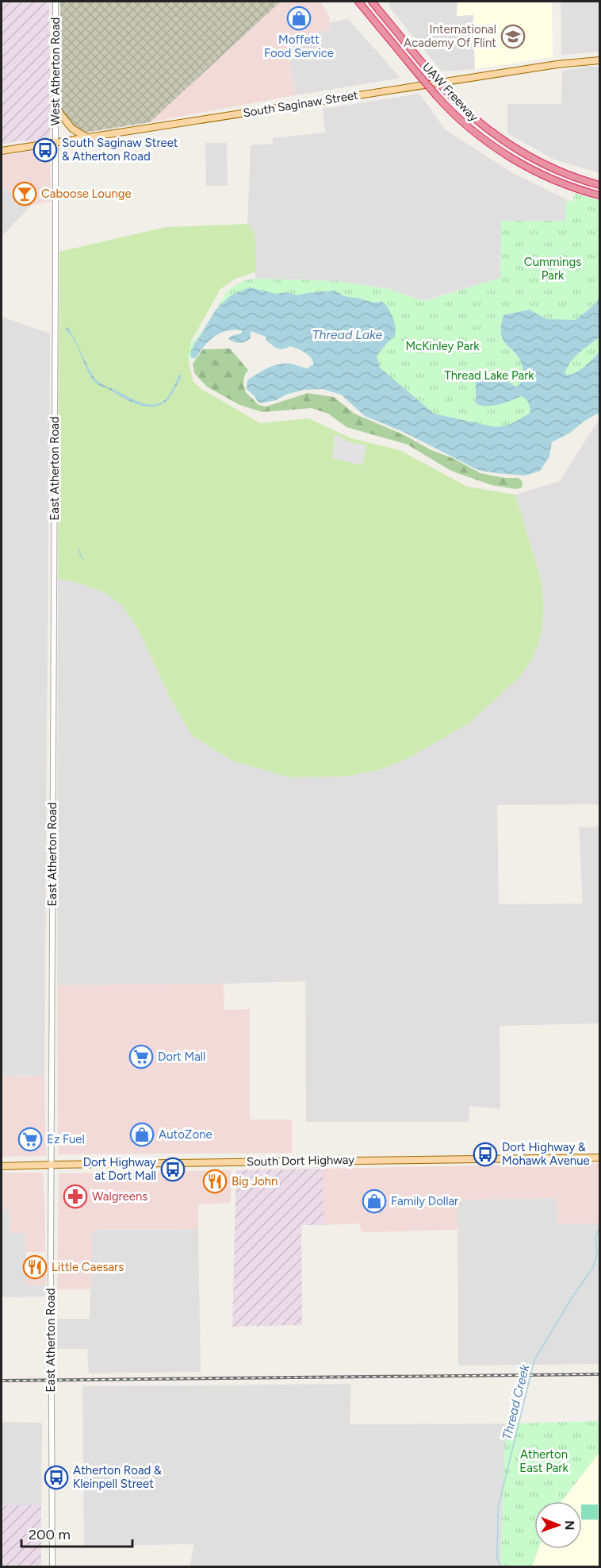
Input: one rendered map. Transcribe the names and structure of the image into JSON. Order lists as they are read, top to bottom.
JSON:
{
  "streets": {
    "highway": ["UAW Freeway"],
    "main road": ["South Saginaw Street", "South Dort Highway"],
    "street": ["West Atherton Road", "East Atherton Road"]
  },
  "crossings": [
    ["West Atherton Road", "South Saginaw Street"],
    ["West Atherton Road", "East Atherton Road"],
    ["South Saginaw Street", "East Atherton Road"],
    ["East Atherton Road", "South Dort Highway"]
  ],
  "water": ["Thread Lake", "Thread Creek"],
  "parks": [
    "Cummings Park",
    "McKinley Park",
    "Thread Lake Park",
    "Atherton East Park"
  ],
  "places": {
    "shop": ["Moffett Food Service", "AutoZone", "Family Dollar"],
    "school or university": ["International Academy Of Flint"],
    "bus stop": [
      "South Saginaw Street & Atherton Road",
      "Dort Highway & Mohawk Avenue",
      "Dort Highway at Dort Mall",
      "Atherton Road & Kleinpell Street"
    ],
    "bar": ["Caboose Lounge"],
    "supermarket": ["Dort Mall", "Ez Fuel"],
    "restaurant": ["Big John", "Little Caesars"],
    "pharmacy": ["Walgreens"]
  },
  "scale_bar": "200 m",
  "north": "right"
}
